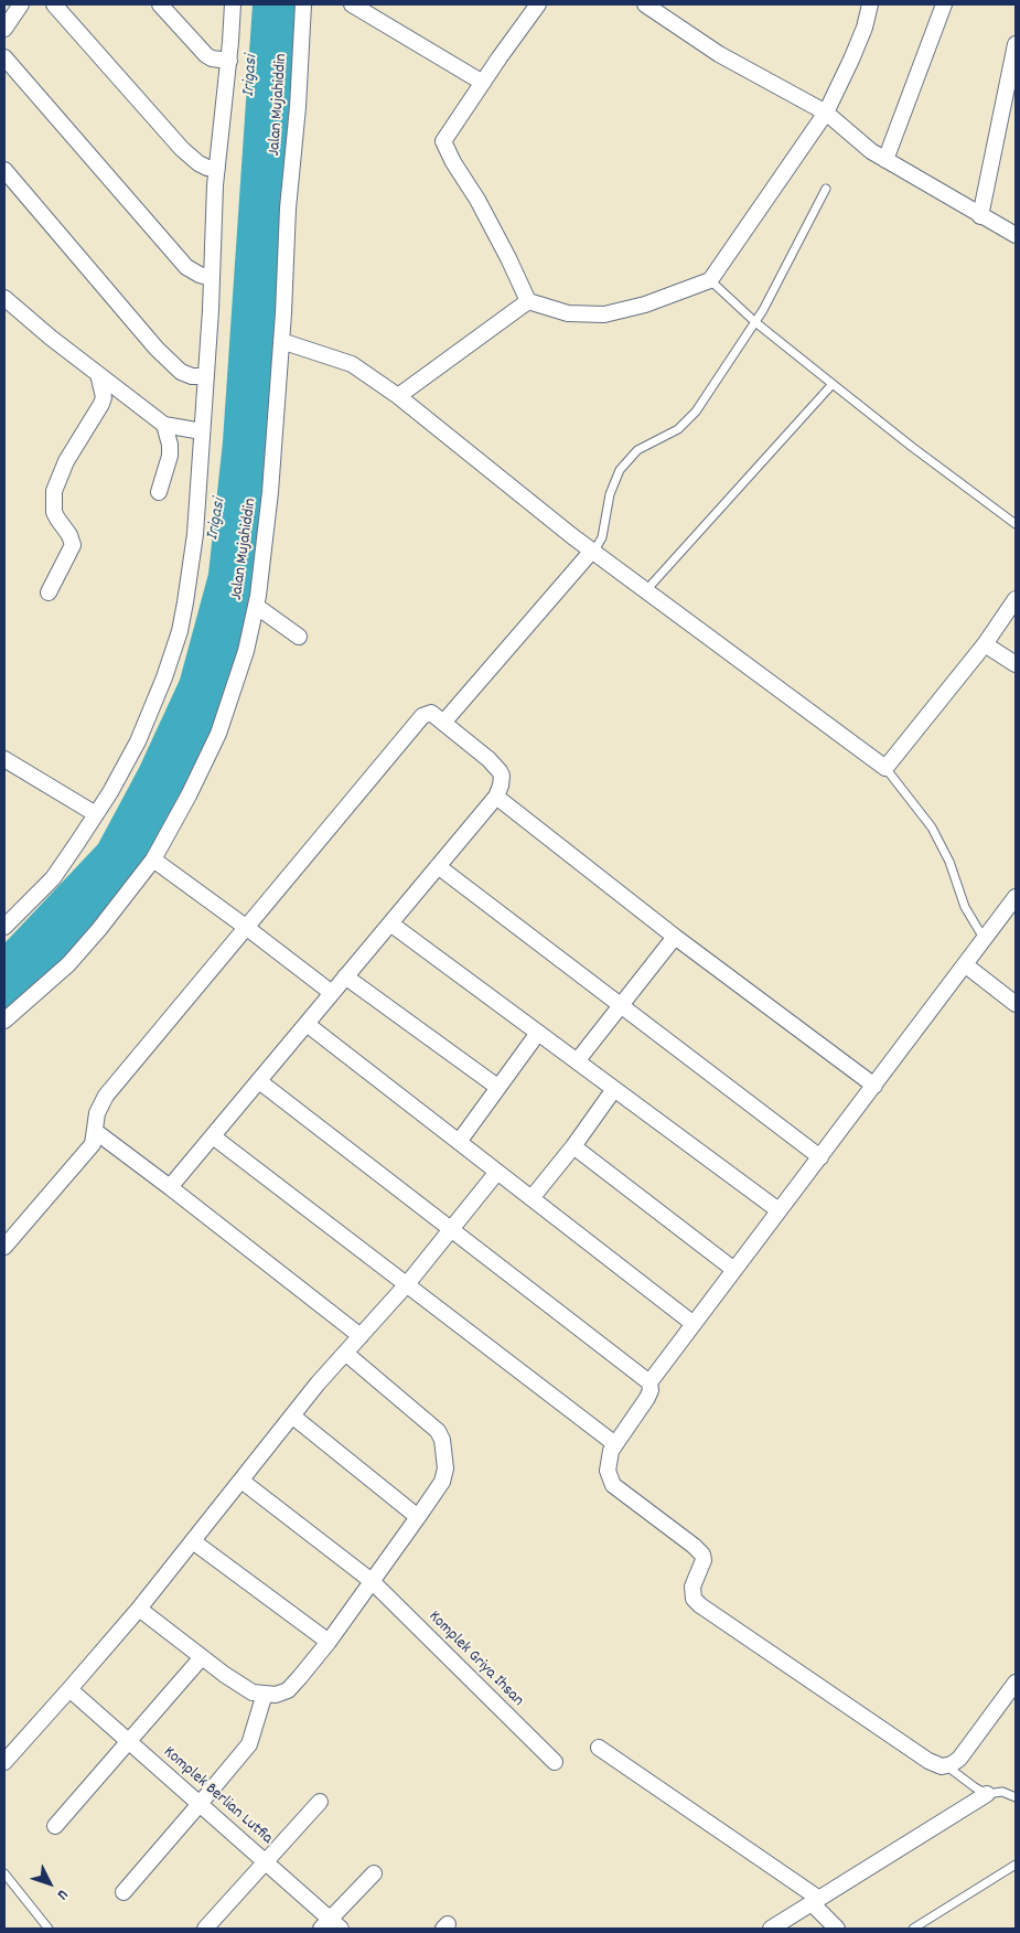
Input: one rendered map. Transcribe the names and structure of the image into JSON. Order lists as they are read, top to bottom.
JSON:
{
  "streets": {
    "street": ["Jalan Mujahiddin", "Komplek Griya Ihsan", "Komplek Berlian Lutfia"]
  },
  "water": ["Irigasi"],
  "north": "bottom right"
}
